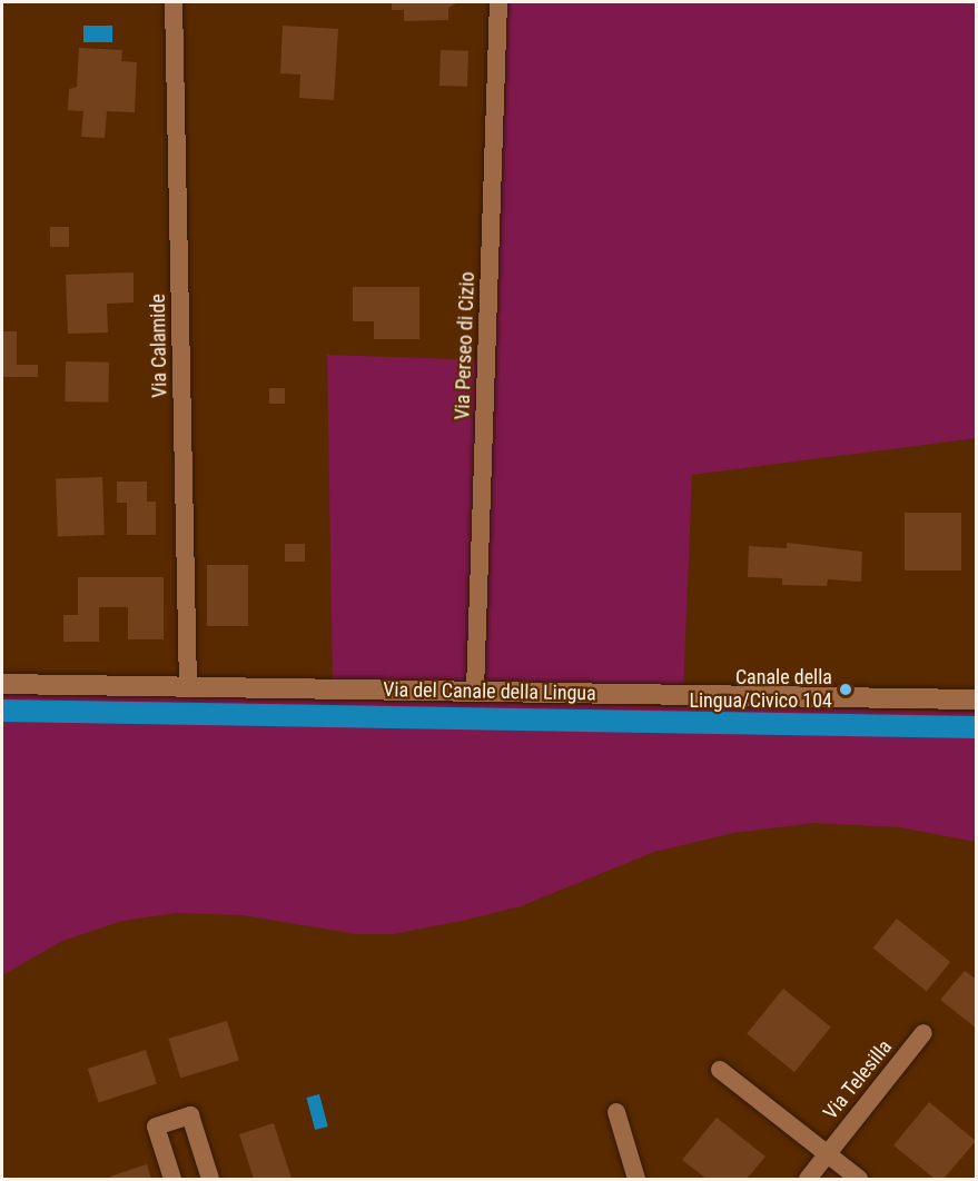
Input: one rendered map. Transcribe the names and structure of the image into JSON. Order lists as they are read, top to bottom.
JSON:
{
  "streets": {
    "street": [
      "Via Calamide",
      "Via Perseo di Cizio",
      "Via del Canale della Lingua",
      "Via Telesilla"
    ]
  },
  "crossings": [
    ["Via Calamide", "Via del Canale della Lingua"],
    ["Via Perseo di Cizio", "Via del Canale della Lingua"]
  ],
  "places": ["Canale della Lingua/Civico 104"]
}
